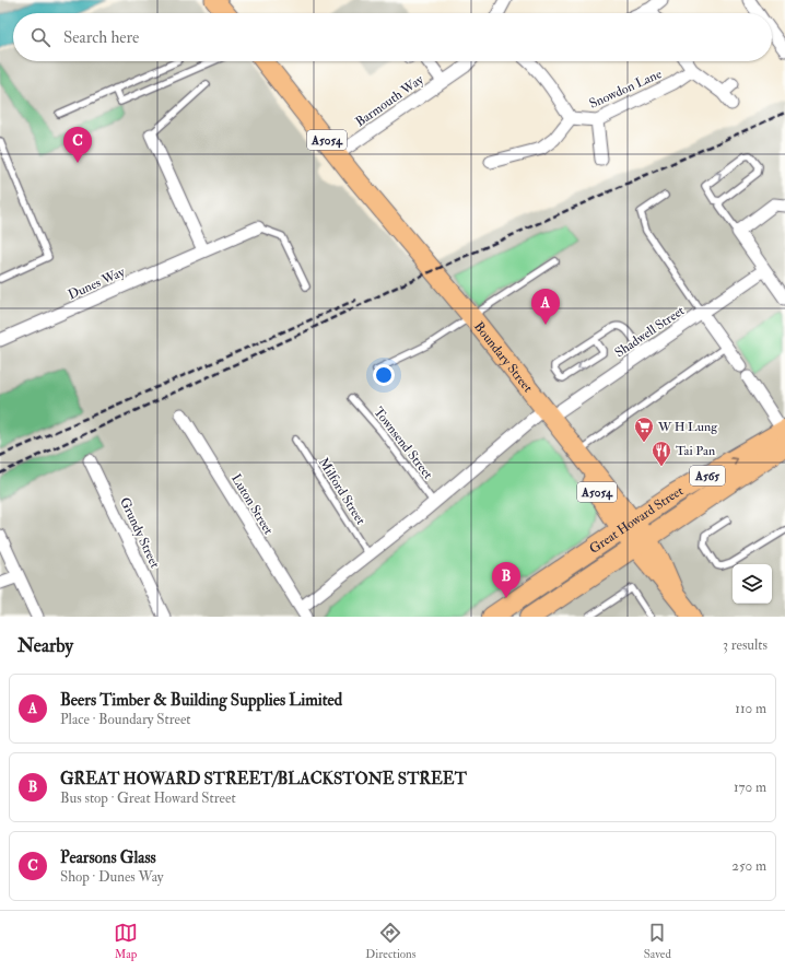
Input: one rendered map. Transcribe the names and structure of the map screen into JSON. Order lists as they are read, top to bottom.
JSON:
{
  "streets": {
    "highway": ["A565", "Great Howard Street"],
    "main road": ["A5054", "Boundary Street"],
    "street": [
      "Snowdon Lane",
      "Barmouth Way",
      "Dunes Way",
      "Shadwell Street",
      "Luton Street",
      "Grundy Street"
    ],
    "lane": ["Townsend Street", "Milford Street"]
  },
  "crossings": [
    ["Barmouth Way", "Boundary Street"],
    ["A5054", "Shadwell Street"],
    ["A5054", "Boundary Street"],
    ["A5054", "Great Howard Street"],
    ["Shadwell Street", "Boundary Street"]
  ],
  "places": {
    "supermarket": ["W H Lung"],
    "restaurant": ["Tai Pan"]
  },
  "page": {
    "search": "Search here",
    "pins": ["C", "A", "B"],
    "heading": ["Nearby", "3 results"],
    "list": [
      {
        "mark": "A",
        "name": "Beers Timber & Building Supplies Limited",
        "note": "Place · Boundary Street",
        "value": "110 m"
      },
      {
        "mark": "B",
        "name": "GREAT HOWARD STREET/BLACKSTONE STREET",
        "note": "Bus stop · Great Howard Street",
        "value": "170 m"
      },
      {
        "mark": "C",
        "name": "Pearsons Glass",
        "note": "Shop · Dunes Way",
        "value": "250 m"
      }
    ],
    "nav": ["Map", "Directions", "Saved"]
  }
}
